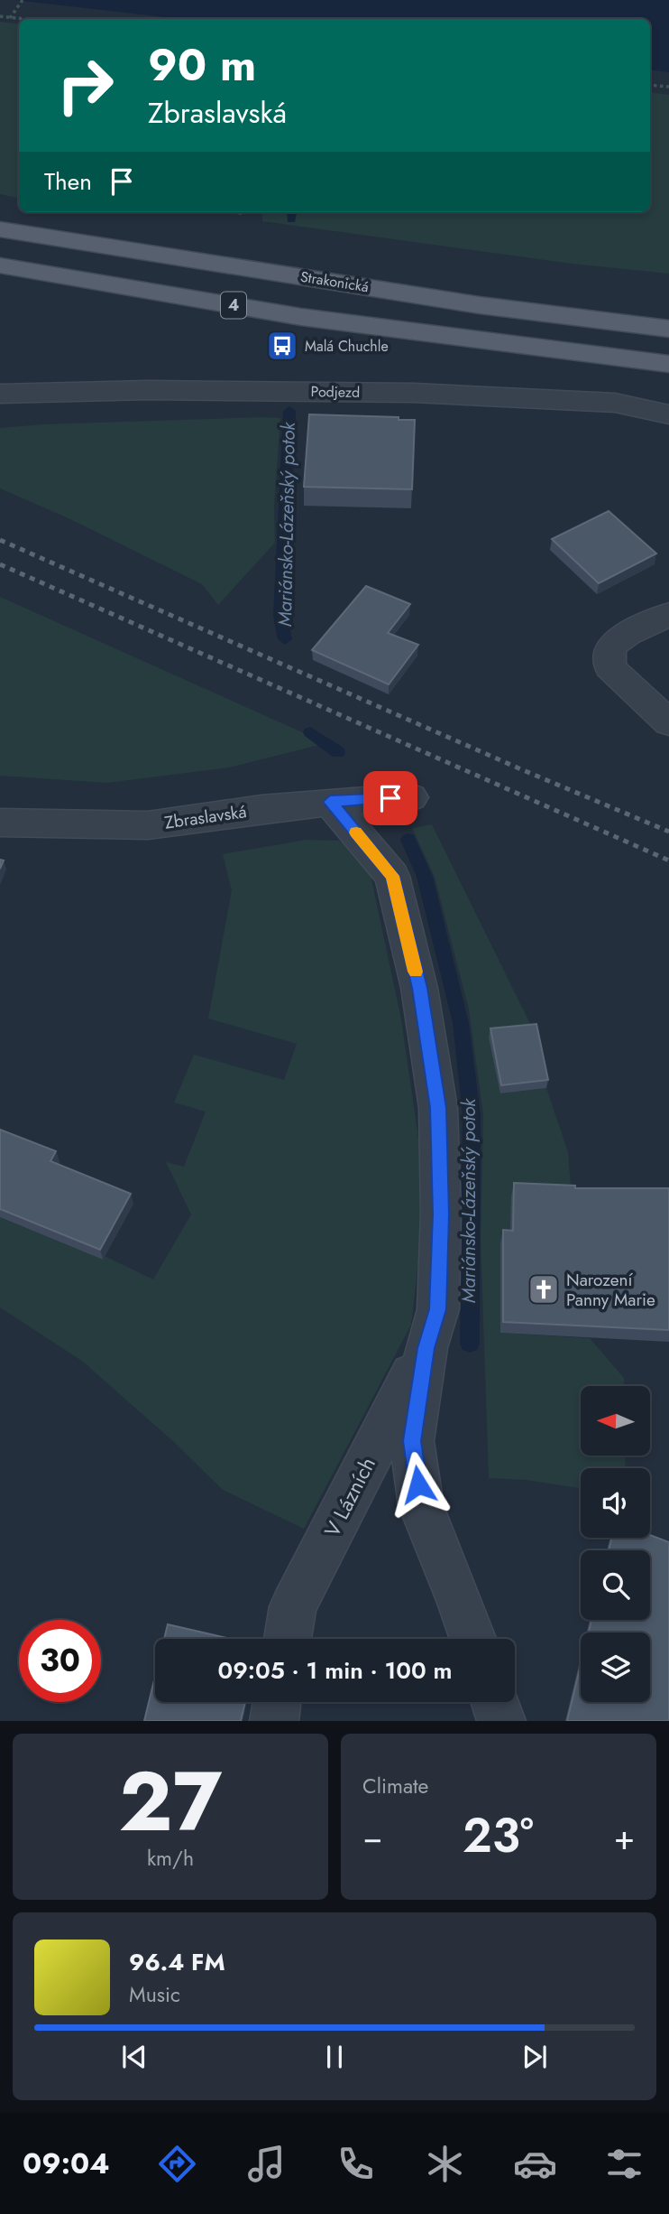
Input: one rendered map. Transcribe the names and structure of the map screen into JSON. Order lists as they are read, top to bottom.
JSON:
{
  "streets": {
    "main road": ["Strakonická", "4"],
    "street": ["Podjezd", "Zbraslavská", "V Lázních"]
  },
  "crossings": [
    ["Zbraslavská", "V Lázních"]
  ],
  "water": ["Mariánsko-Lázeňský potok"],
  "places": {
    "bus stop": ["Malá Chuchle"],
    "church": ["Narození Panny Marie"]
  },
  "north": "left",
  "page": {
    "turn": ["90 m", "Zbraslavská"],
    "then": "Then",
    "limit": "30",
    "trip": "09:05 · 1 min · 100 m",
    "tile": [
      ["27", "km/h"],
      "Climate"
    ],
    "heat": ["−", "23°", "+"],
    "song": ["96.4 FM", "Music"],
    "tabs": "09:04"
  }
}
